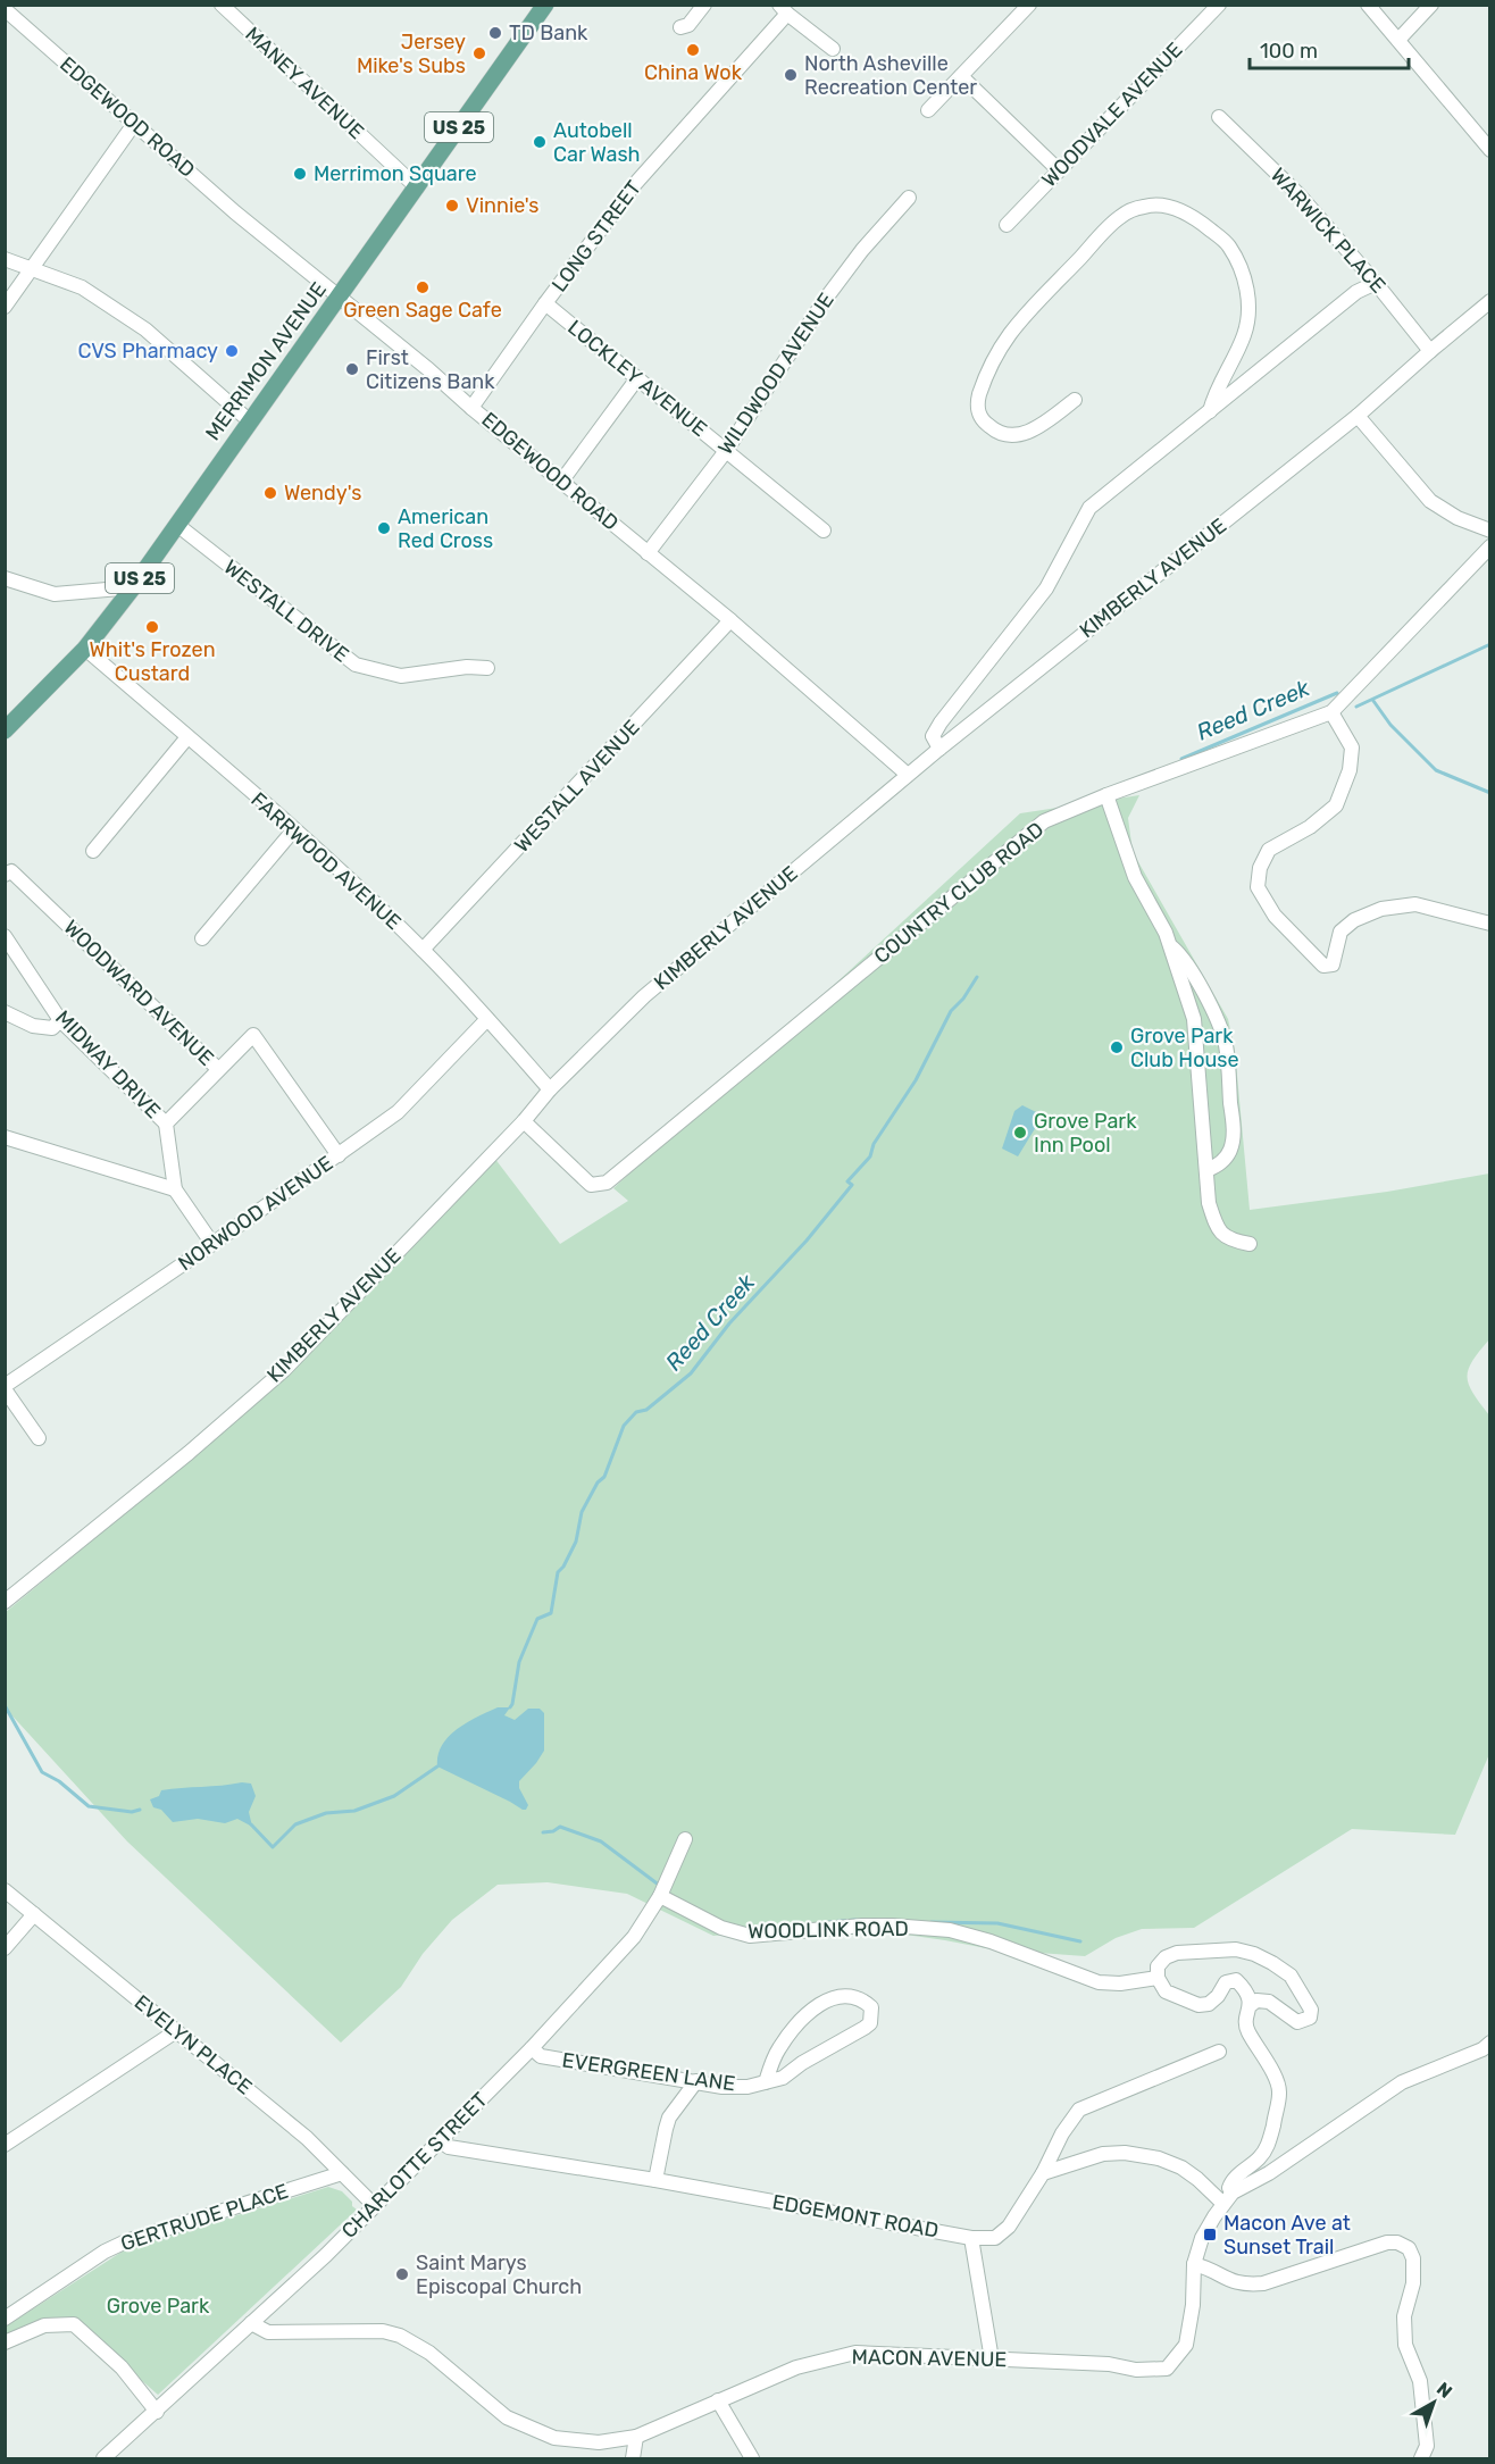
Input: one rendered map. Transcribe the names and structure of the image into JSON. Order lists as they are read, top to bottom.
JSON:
{
  "streets": {
    "main road": ["US 25", "MERRIMON AVENUE"],
    "street": [
      "MANEY AVENUE",
      "WOODVALE AVENUE",
      "EDGEWOOD ROAD",
      "WARWICK PLACE",
      "LONG STREET",
      "WILDWOOD AVENUE",
      "LOCKLEY AVENUE",
      "KIMBERLY AVENUE",
      "WESTALL DRIVE",
      "WESTALL AVENUE",
      "FARRWOOD AVENUE",
      "COUNTRY CLUB ROAD",
      "WOODWARD AVENUE",
      "MIDWAY DRIVE",
      "NORWOOD AVENUE",
      "WOODLINK ROAD",
      "EVELYN PLACE",
      "EVERGREEN LANE",
      "CHARLOTTE STREET",
      "EDGEMONT ROAD",
      "GERTRUDE PLACE",
      "MACON AVENUE"
    ]
  },
  "crossings": [
    ["MANEY AVENUE", "MERRIMON AVENUE"],
    ["EDGEWOOD ROAD", "LONG STREET"],
    ["EDGEWOOD ROAD", "MERRIMON AVENUE"],
    ["EDGEWOOD ROAD", "WILDWOOD AVENUE"],
    ["EDGEWOOD ROAD", "KIMBERLY AVENUE"],
    ["EDGEWOOD ROAD", "WESTALL AVENUE"],
    ["WARWICK PLACE", "KIMBERLY AVENUE"],
    ["LONG STREET", "LOCKLEY AVENUE"],
    ["MERRIMON AVENUE", "WESTALL DRIVE"],
    ["MERRIMON AVENUE", "FARRWOOD AVENUE"],
    ["WILDWOOD AVENUE", "LOCKLEY AVENUE"],
    ["KIMBERLY AVENUE", "FARRWOOD AVENUE"],
    ["KIMBERLY AVENUE", "COUNTRY CLUB ROAD"],
    ["WESTALL AVENUE", "FARRWOOD AVENUE"],
    ["FARRWOOD AVENUE", "NORWOOD AVENUE"],
    ["WOODWARD AVENUE", "NORWOOD AVENUE"],
    ["WOODLINK ROAD", "CHARLOTTE STREET"],
    ["EVELYN PLACE", "CHARLOTTE STREET"],
    ["EVELYN PLACE", "GERTRUDE PLACE"],
    ["EVERGREEN LANE", "CHARLOTTE STREET"],
    ["CHARLOTTE STREET", "EDGEMONT ROAD"],
    ["CHARLOTTE STREET", "MACON AVENUE"]
  ],
  "water": ["Reed Creek"],
  "parks": ["Grove Park"],
  "places": {
    "other": [
      "TD Bank",
      "China Wok",
      "Jersey Mike's Subs",
      "North Asheville Recreation Center",
      "Autobell Car Wash",
      "Merrimon Square",
      "Vinnie's",
      "Green Sage Cafe",
      "CVS Pharmacy",
      "First Citizens Bank",
      "Wendy's",
      "American Red Cross",
      "Whit's Frozen Custard",
      "Grove Park Club House",
      "Grove Park Inn Pool",
      "Saint Marys Episcopal Church"
    ],
    "transit": ["Macon Ave at Sunset Trail"]
  },
  "scale_bar": "100 m",
  "north": "top right"
}
